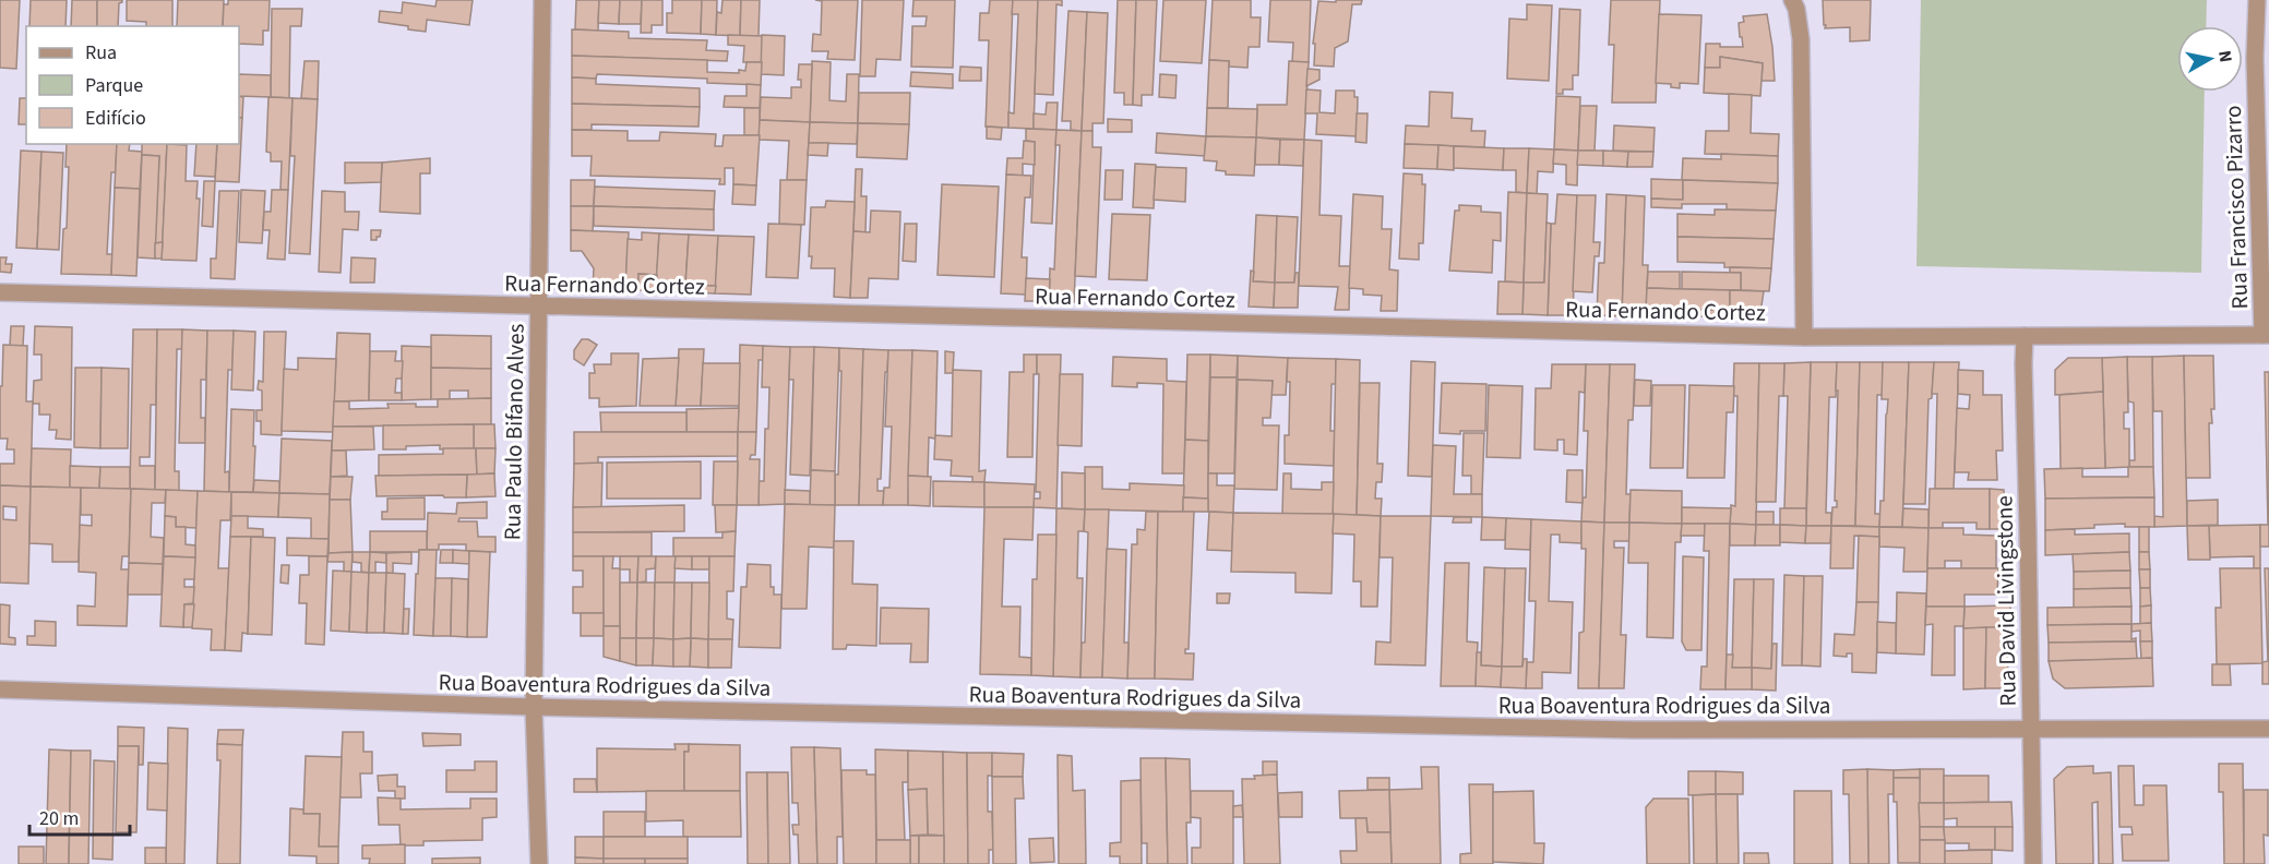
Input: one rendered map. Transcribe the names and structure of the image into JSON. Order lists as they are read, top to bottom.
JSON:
{
  "streets": {
    "street": [
      "Rua Francisco Pizarro",
      "Rua Fernando Cortez",
      "Rua Paulo Bifano Alves",
      "Rua David Livingstone",
      "Rua Boaventura Rodrigues da Silva"
    ]
  },
  "crossings": [
    ["Rua Francisco Pizarro", "Rua Fernando Cortez"],
    ["Rua Fernando Cortez", "Rua Paulo Bifano Alves"],
    ["Rua Fernando Cortez", "Rua David Livingstone"],
    ["Rua Paulo Bifano Alves", "Rua Boaventura Rodrigues da Silva"],
    ["Rua David Livingstone", "Rua Boaventura Rodrigues da Silva"]
  ],
  "legend": ["Rua", "Parque", "Edifício"],
  "scale_bar": "20 m",
  "north": "right"
}
